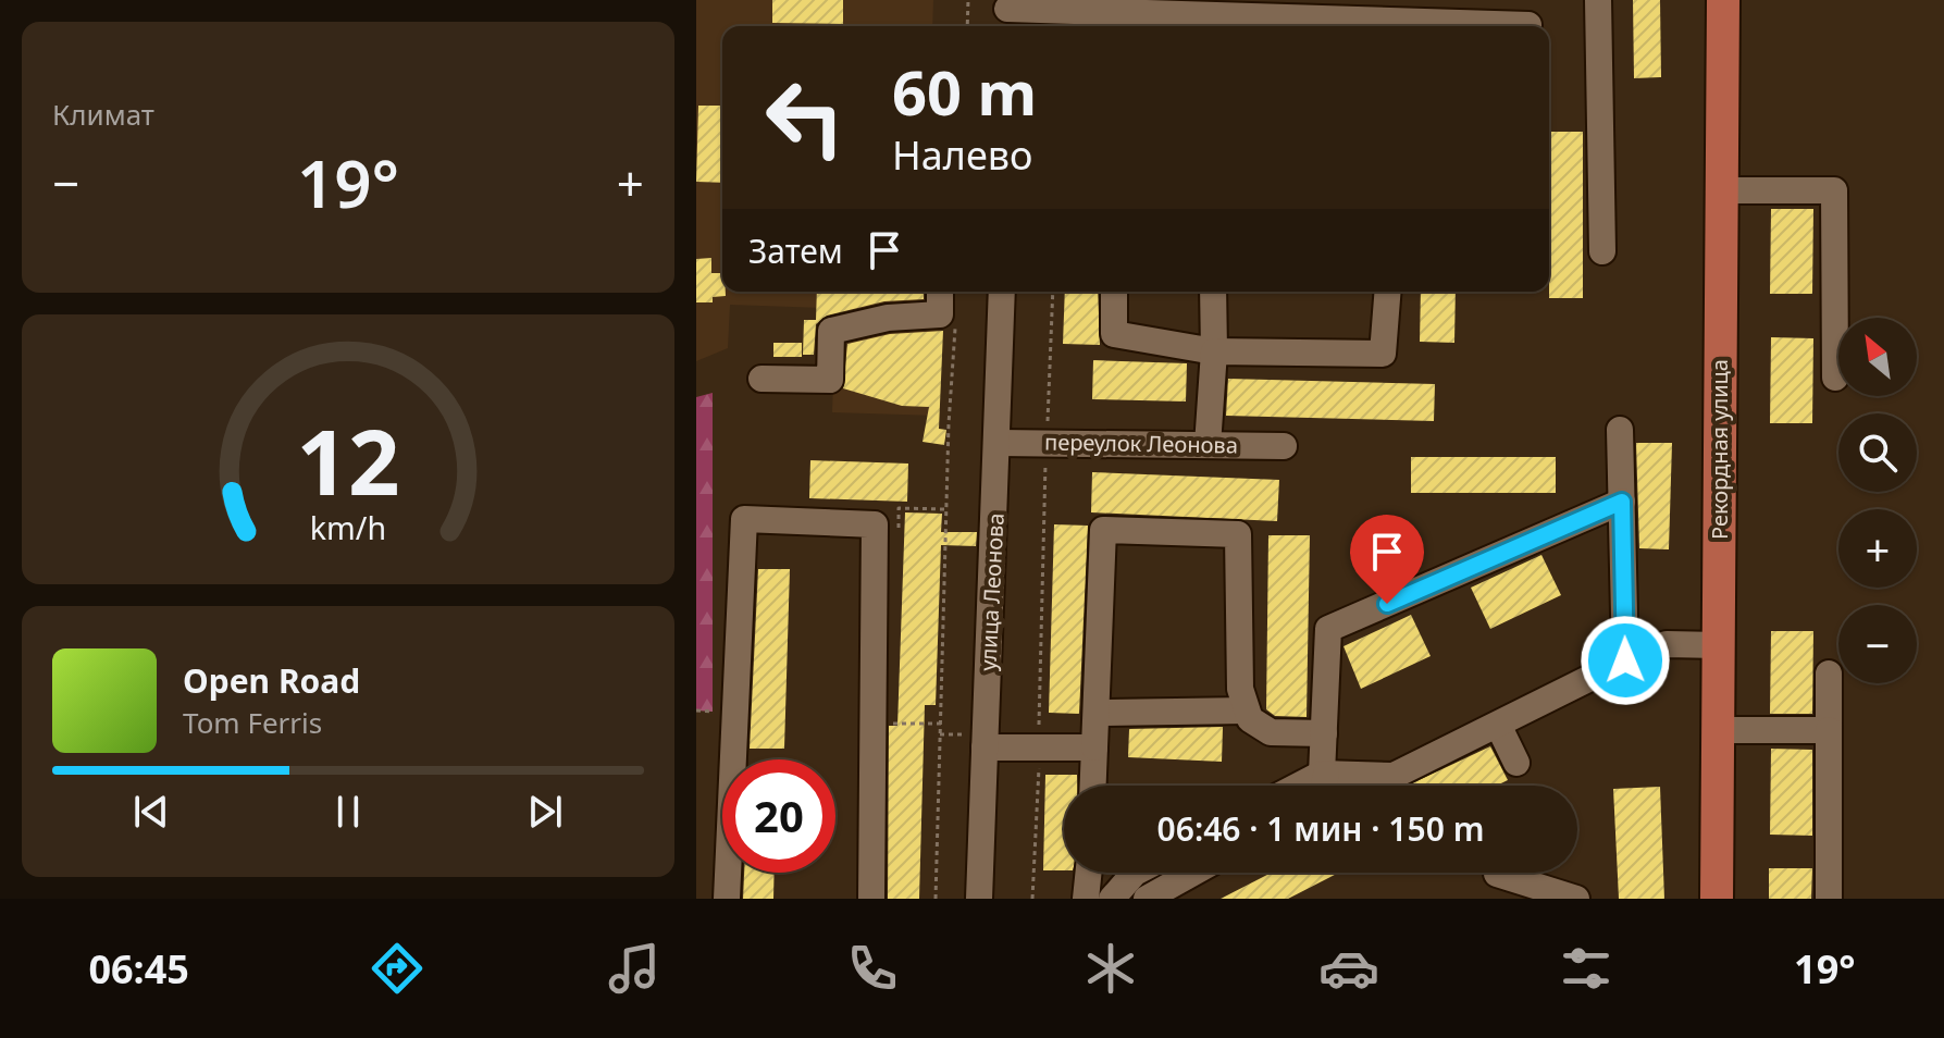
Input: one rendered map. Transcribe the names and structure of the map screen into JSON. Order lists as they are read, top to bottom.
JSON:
{
  "streets": {
    "main road": ["Рекордная улица"],
    "street": ["переулок Леонова", "улица Леонова"]
  },
  "crossings": [
    ["переулок Леонова", "улица Леонова"]
  ],
  "north": "top left",
  "page": {
    "tile": "Климат",
    "turn": ["60 m", "Налево"],
    "heat": ["−", "19°", "+"],
    "then": "Затем",
    "map_buttons": ["+", "−"],
    "song": ["Open Road", "Tom Ferris"],
    "limit": "20",
    "trip": "06:46 · 1 мин · 150 m",
    "tabs": ["06:45", "19°"],
    "gauge": ["12", "km/h"]
  }
}
